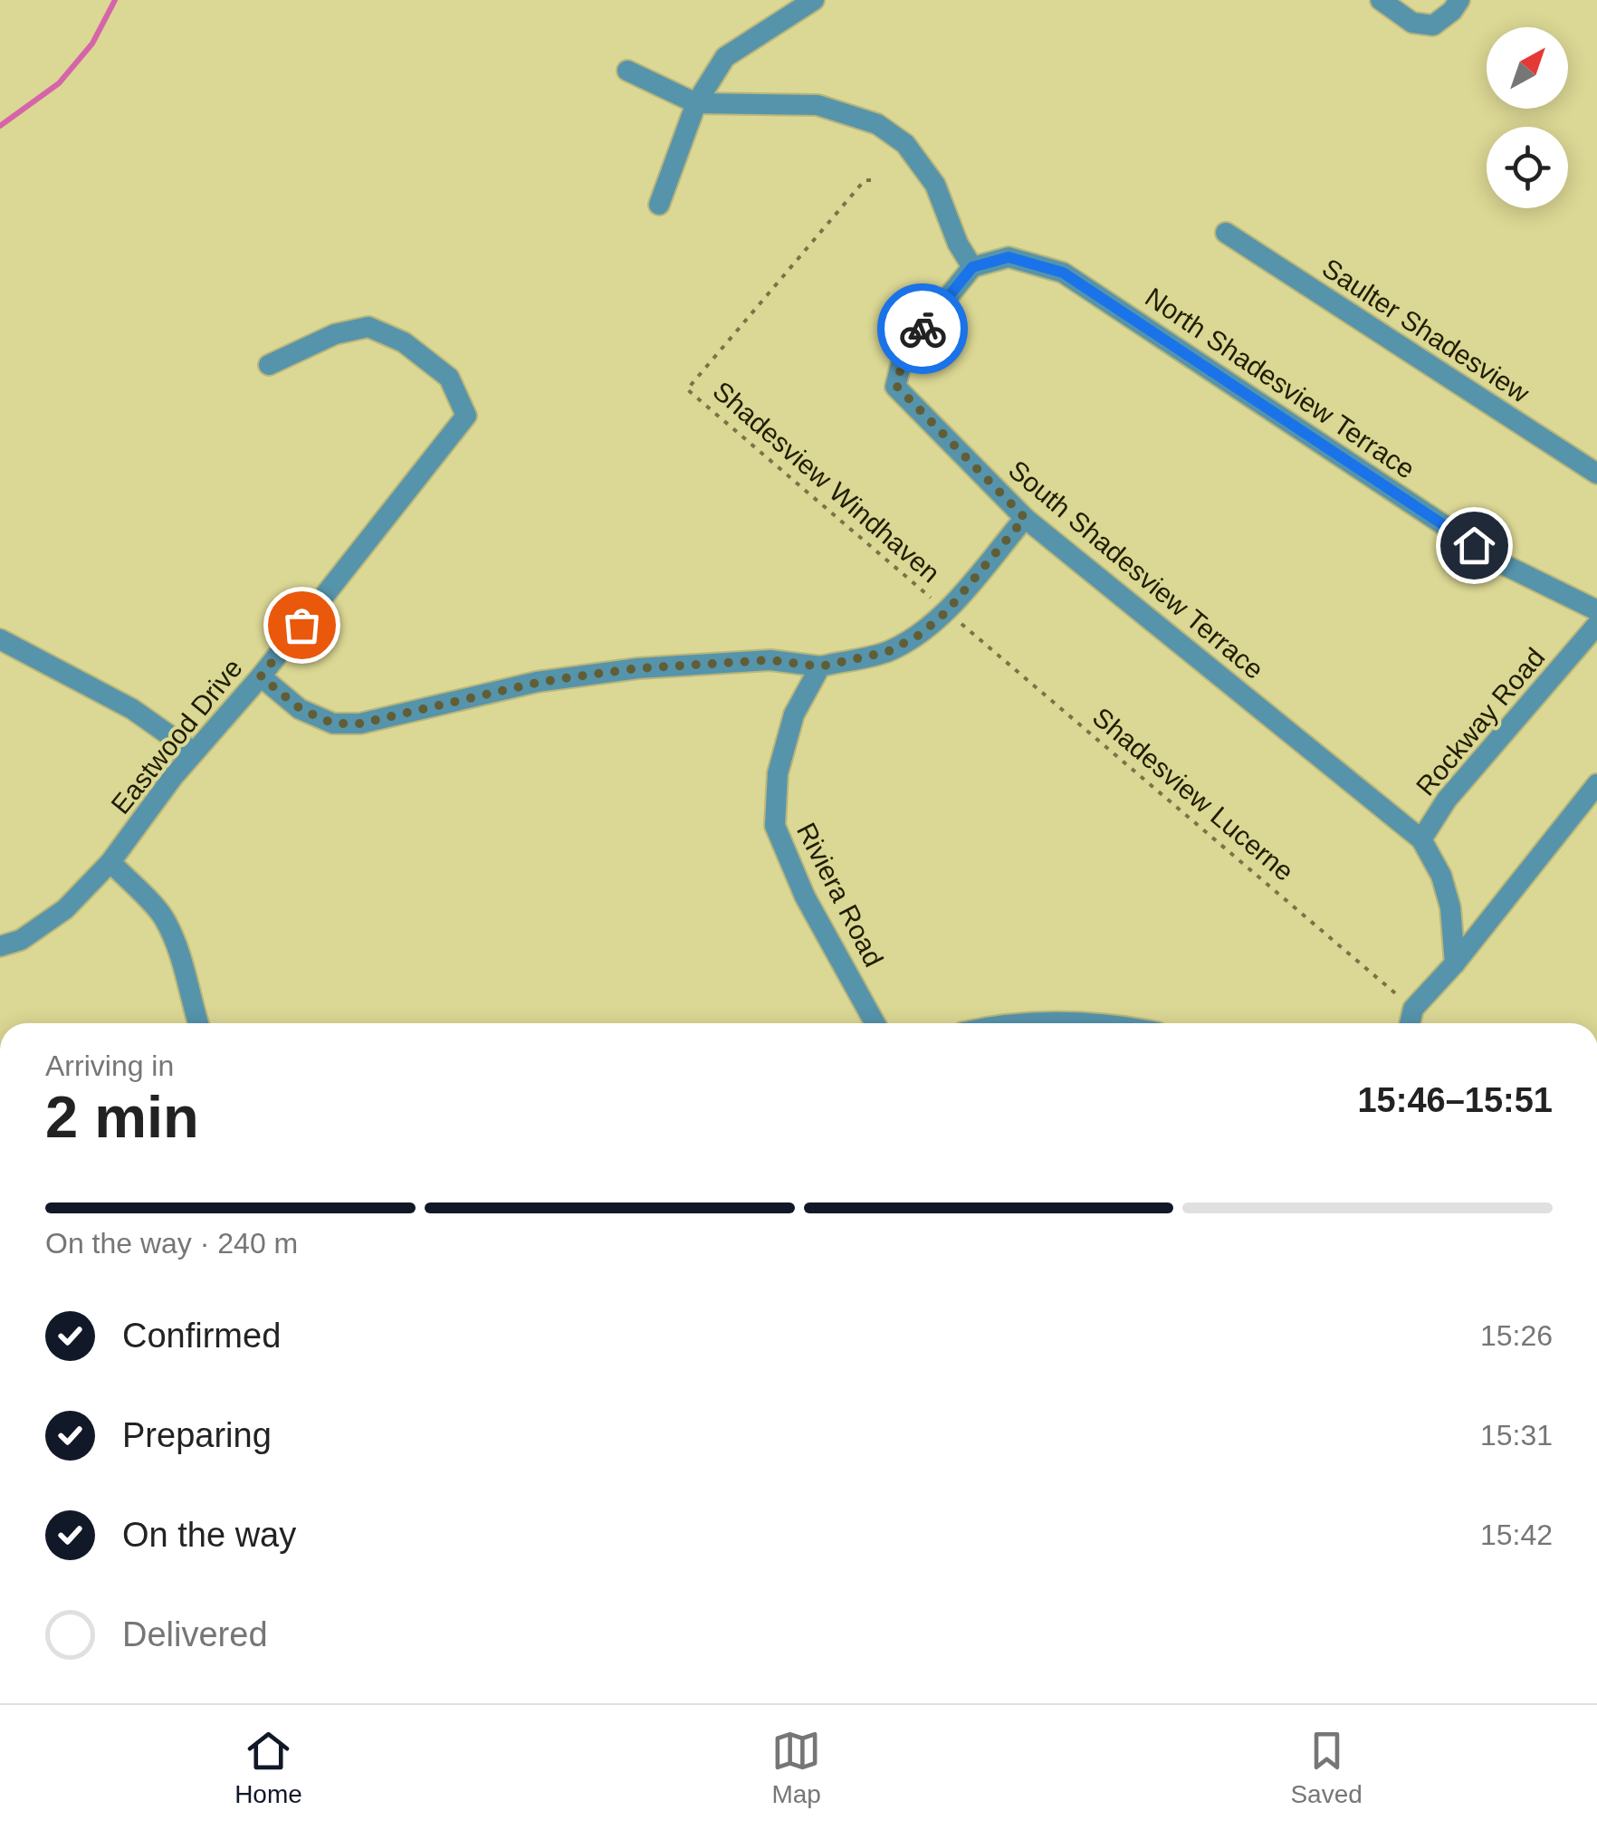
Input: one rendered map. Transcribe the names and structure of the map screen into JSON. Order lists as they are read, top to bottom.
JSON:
{
  "streets": {
    "street": [
      "Saulter Shadesview",
      "North Shadesview Terrace",
      "South Shadesview Terrace",
      "Rockway Road",
      "Eastwood Drive",
      "Riviera Road"
    ],
    "path": ["Shadesview Windhaven", "Shadesview Lucerne"]
  },
  "crossings": [
    ["North Shadesview Terrace", "South Shadesview Terrace"],
    ["Shadesview Windhaven", "Shadesview Lucerne"],
    ["South Shadesview Terrace", "Rockway Road"]
  ],
  "north": "top right",
  "page": {
    "heading": ["2 min", "Arriving in", "15:46–15:51"],
    "bar": "On the way · 240 m",
    "list": [
      ["Confirmed", "15:26"],
      ["Preparing", "15:31"],
      ["On the way", "15:42"],
      "Delivered"
    ],
    "tabs": ["Home", "Map", "Saved"]
  }
}
